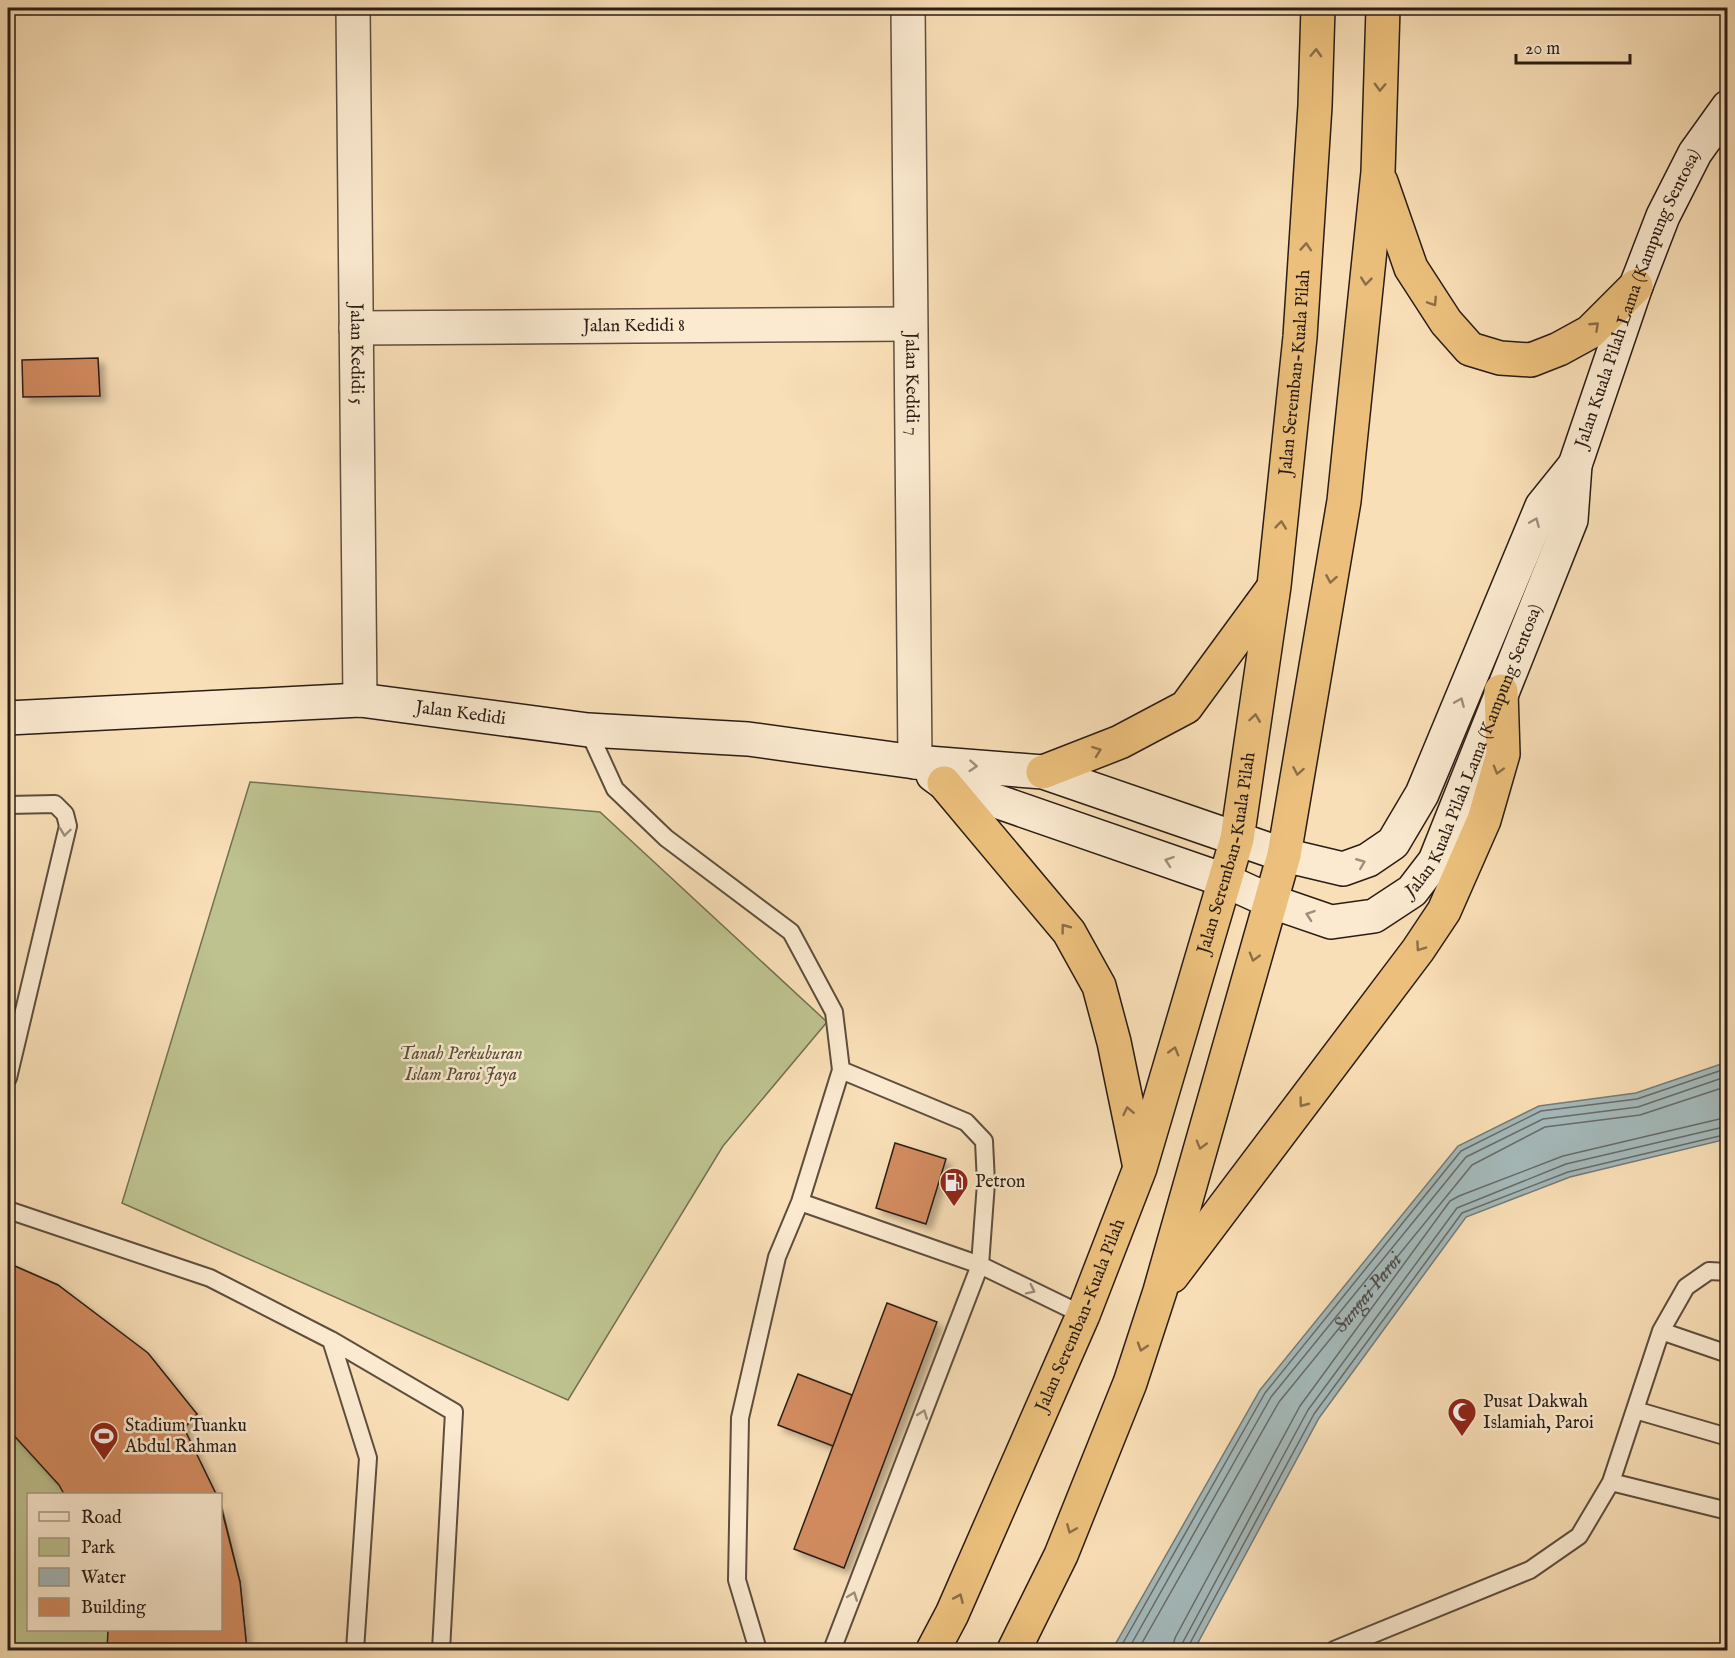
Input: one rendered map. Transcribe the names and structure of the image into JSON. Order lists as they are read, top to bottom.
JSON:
{
  "streets": {
    "highway": ["Jalan Seremban-Kuala Pilah"],
    "street": [
      "Jalan Kuala Pilah Lama (Kampung Sentosa)",
      "Jalan Kedidi 8",
      "Jalan Kedidi 5",
      "Jalan Kedidi 7",
      "Jalan Kedidi"
    ]
  },
  "crossings": [
    ["Jalan Kuala Pilah Lama (Kampung Sentosa)", "Jalan Seremban-Kuala Pilah"],
    ["Jalan Kuala Pilah Lama (Kampung Sentosa)", "Jalan Kedidi 7"],
    ["Jalan Kuala Pilah Lama (Kampung Sentosa)", "Jalan Kedidi"],
    ["Jalan Kedidi 8", "Jalan Kedidi 5"],
    ["Jalan Kedidi 8", "Jalan Kedidi 7"],
    ["Jalan Kedidi 5", "Jalan Kedidi"],
    ["Jalan Kedidi 7", "Jalan Kedidi"]
  ],
  "water": ["Sungai Paroi"],
  "parks": ["Tanah Perkuburan Islam Paroi Jaya"],
  "places": {
    "fuel station": ["Petron"],
    "mosque": ["Pusat Dakwah Islamiah, Paroi"],
    "sports": ["Stadium Tuanku Abdul Rahman"]
  },
  "legend": [
    "Road",
    "Park",
    "Water",
    "Building"
  ],
  "scale_bar": "20 m"
}
